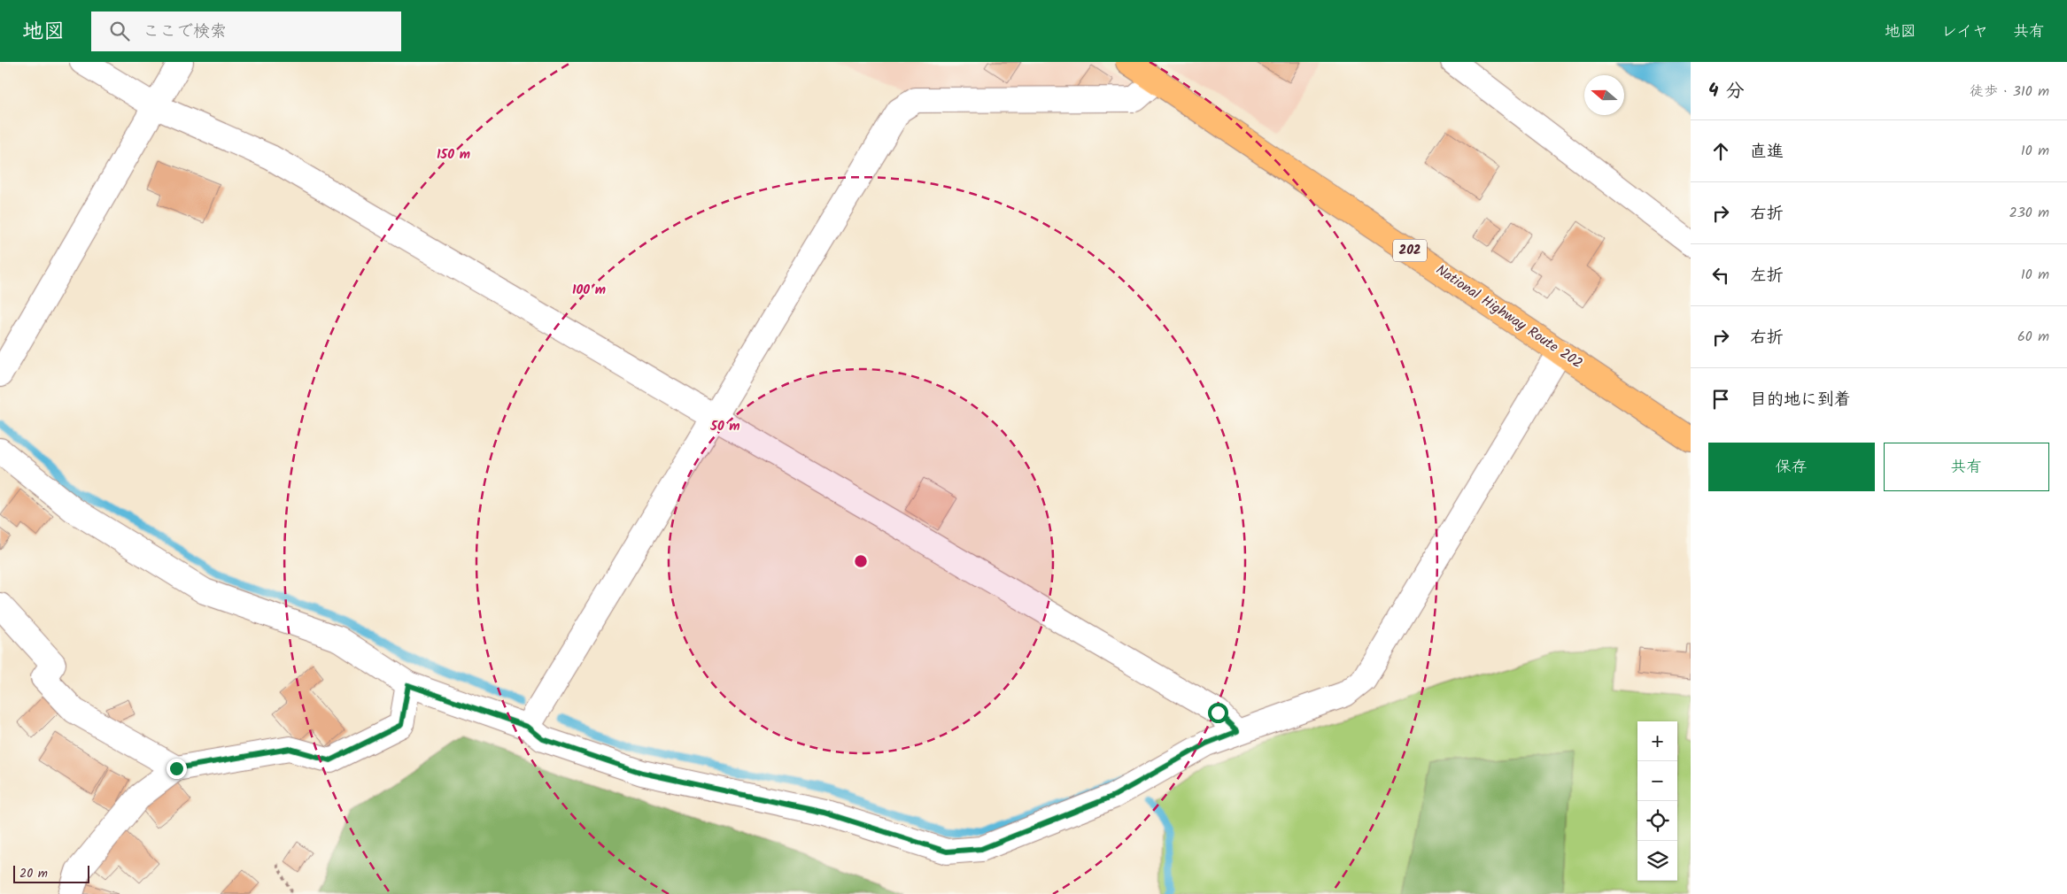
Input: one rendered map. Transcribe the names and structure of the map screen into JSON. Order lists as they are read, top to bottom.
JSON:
{
  "streets": {
    "highway": ["202", "National Highway Route 202"]
  },
  "scale_bar": "20 m",
  "north": "left",
  "page": {
    "header": "地図",
    "search": "ここで検索",
    "nav": ["地図", "レイヤ", "共有"],
    "heading": ["4 分", "徒歩 · 310 m"],
    "list": [
      ["直進", "10 m"],
      ["右折", "230 m"],
      ["左折", "10 m"],
      ["右折", "60 m"],
      "目的地に到着"
    ],
    "buttons": ["保存", "共有"],
    "map_buttons": ["+", "−"],
    "scale": "20 m"
  },
  "rings": ["150 m", "100 m", "50 m"]
}
